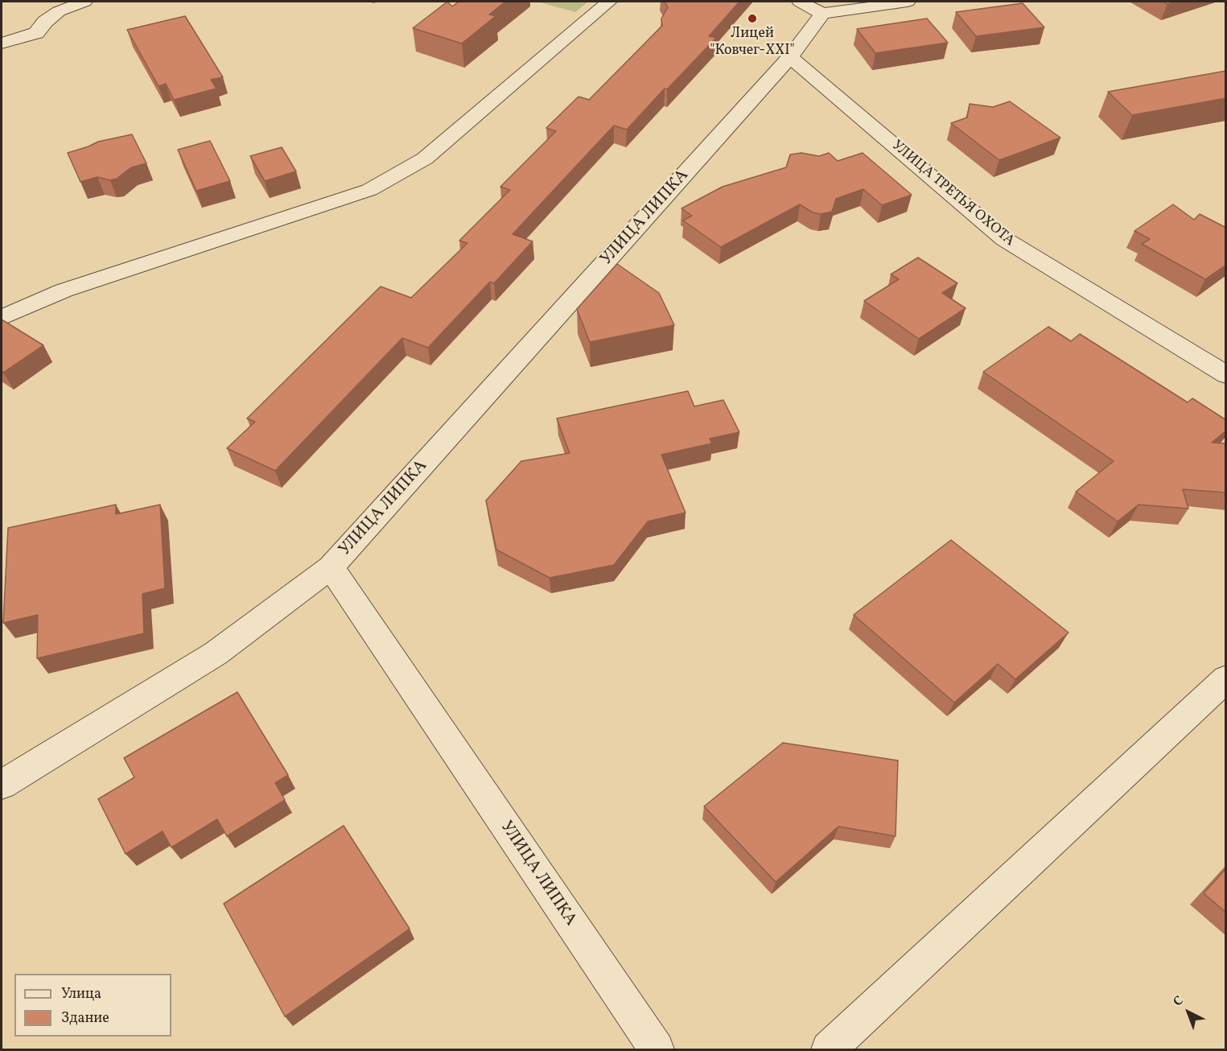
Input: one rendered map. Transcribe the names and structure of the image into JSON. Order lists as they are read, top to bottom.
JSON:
{
  "streets": {
    "street": ["УЛИЦА ТРЕТЬЯ ОХОТА", "УЛИЦА ЛИПКА"]
  },
  "crossings": [
    ["УЛИЦА ТРЕТЬЯ ОХОТА", "УЛИЦА ЛИПКА"]
  ],
  "places": ["Лицей \"Ковчег-XXI\""],
  "legend": ["Улица", "Здание"],
  "north": "top left"
}
